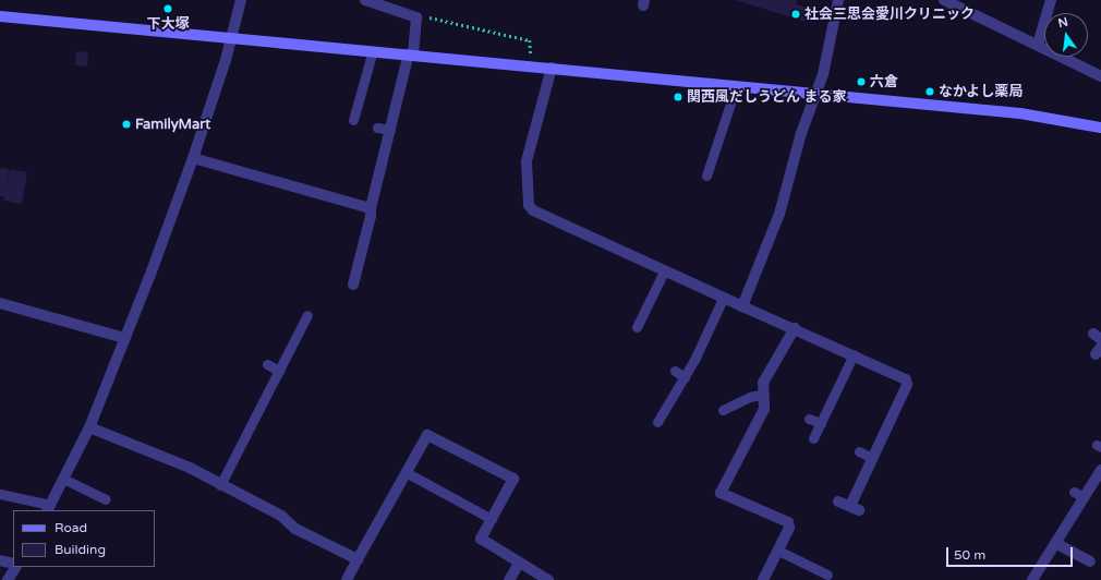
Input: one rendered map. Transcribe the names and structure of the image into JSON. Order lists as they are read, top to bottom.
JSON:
{
  "places": [
    "下大塚",
    "社会三思会愛川クリニック",
    "六倉",
    "なかよし薬局",
    "関西風だしうどん まる家",
    "FamilyMart"
  ],
  "legend": ["Road", "Building"],
  "scale_bar": "50 m",
  "north": "top"
}
